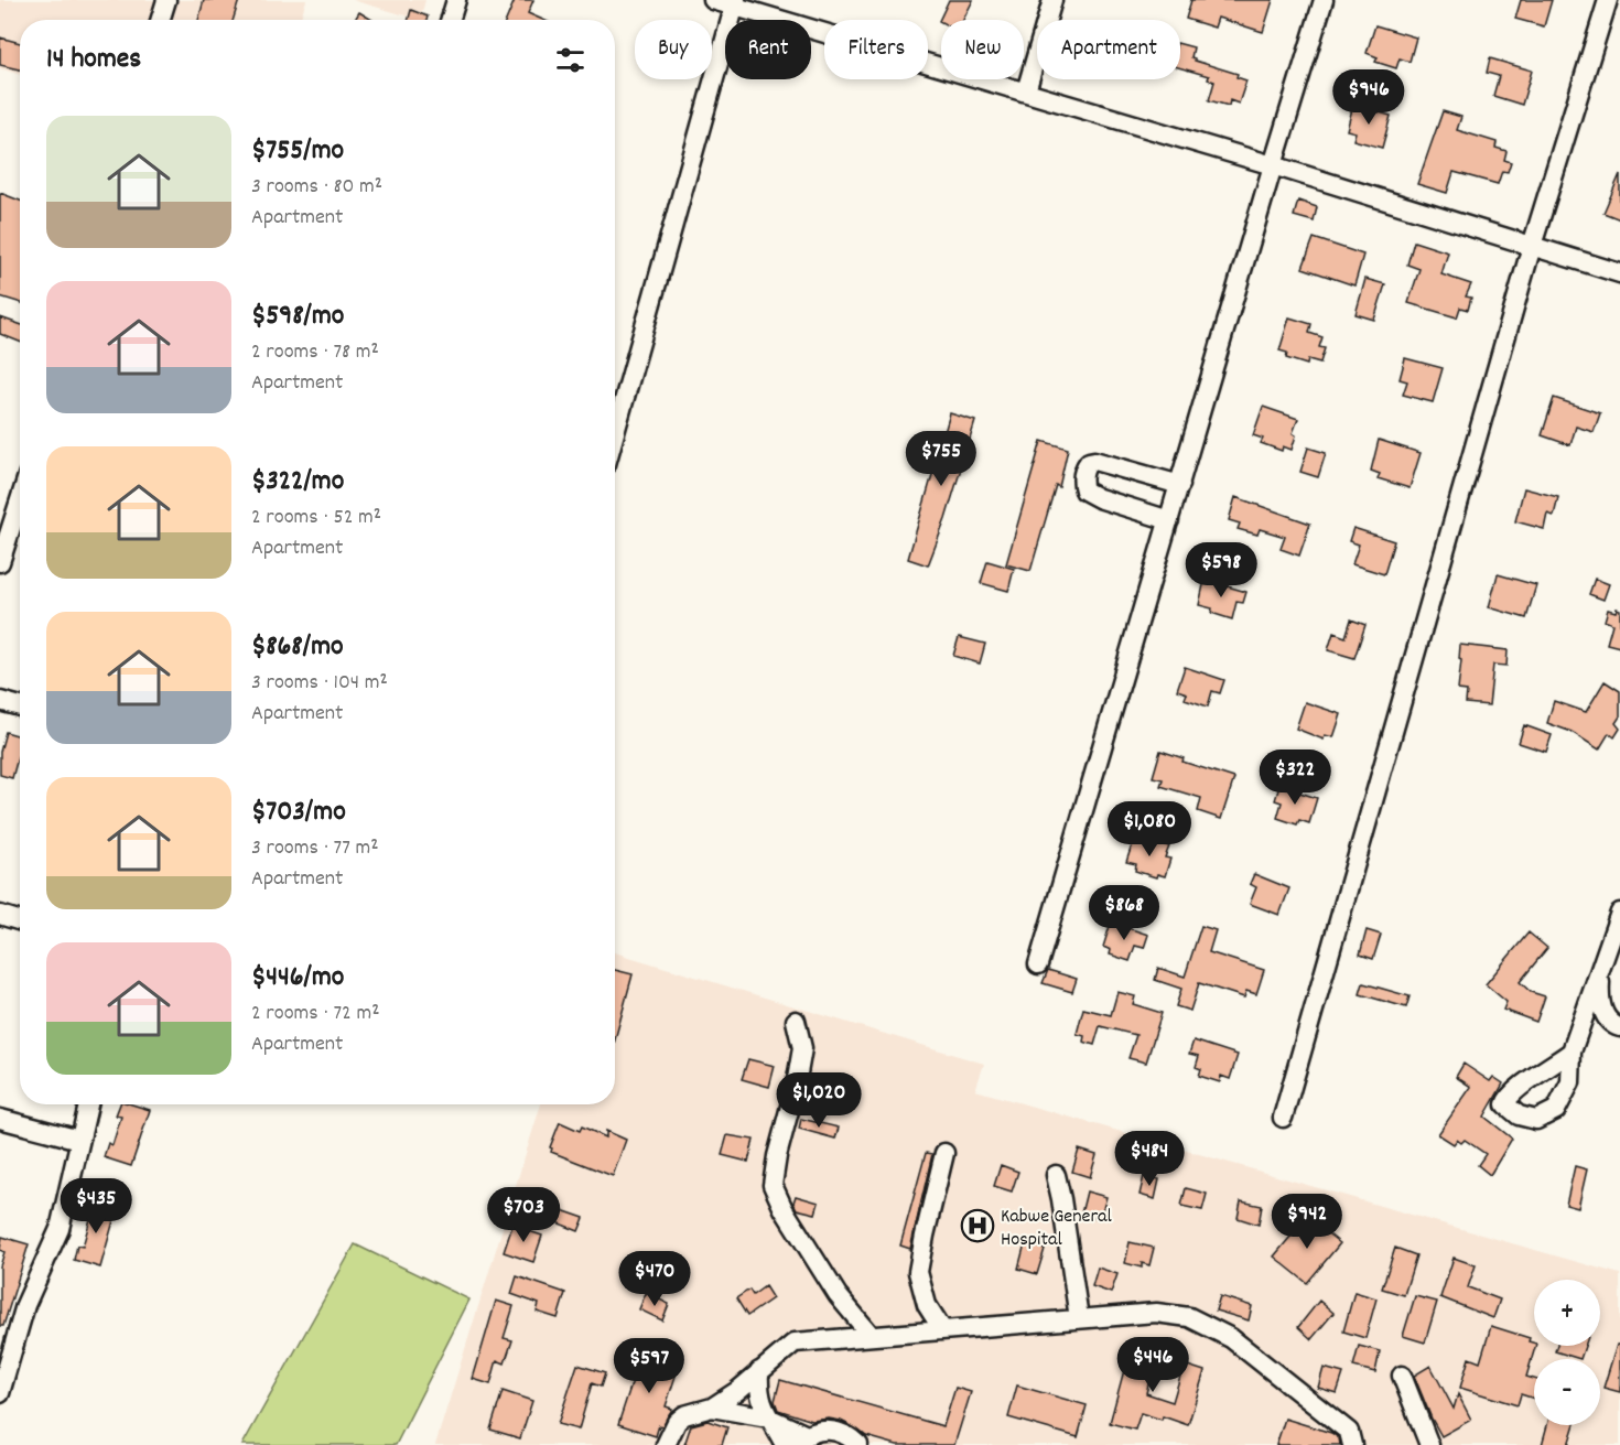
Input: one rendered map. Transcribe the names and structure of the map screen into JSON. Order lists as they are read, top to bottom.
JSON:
{
  "places": {
    "hospital": ["Kabwe General Hospital"]
  },
  "page": {
    "chip": [
      "Buy",
      "Rent",
      "Filters",
      "New",
      "Apartment"
    ],
    "heading": "14 homes",
    "price": [
      "$946",
      "$755",
      "$598",
      "$322",
      "$1,080",
      "$868",
      "$1,020",
      "$484",
      "$435",
      "$703",
      "$942",
      "$470",
      "$446",
      "$597"
    ],
    "list": [
      {
        "name": "$755/mo",
        "note": "3 rooms · 80 m² · Apartment"
      },
      {
        "name": "$598/mo",
        "note": "2 rooms · 78 m² · Apartment"
      },
      {
        "name": "$322/mo",
        "note": "2 rooms · 52 m² · Apartment"
      },
      {
        "name": "$868/mo",
        "note": "3 rooms · 104 m² · Apartment"
      },
      {
        "name": "$703/mo",
        "note": "3 rooms · 77 m² · Apartment"
      },
      {
        "name": "$446/mo",
        "note": "2 rooms · 72 m² · Apartment"
      }
    ],
    "map_buttons": ["+", "−"]
  }
}
